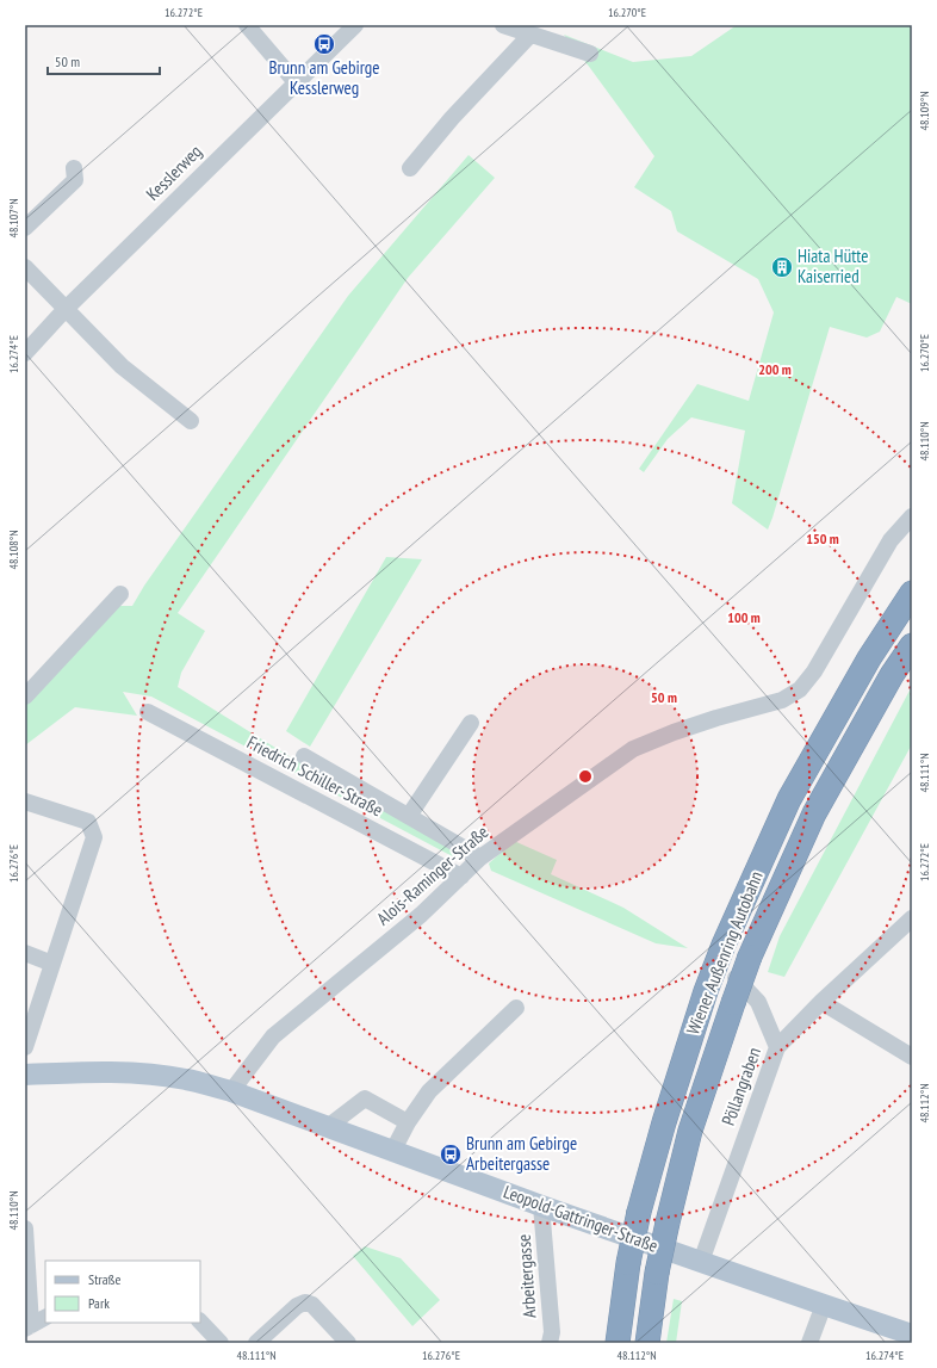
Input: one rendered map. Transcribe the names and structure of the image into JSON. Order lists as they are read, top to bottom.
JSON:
{
  "streets": {
    "highway": ["Wiener Außenring Autobahn"],
    "main road": ["Leopold-Gattringer-Straße"],
    "street": [
      "Kesslerweg",
      "Friedrich Schiller-Straße",
      "Alois-Raminger-Straße",
      "Pöllangraben",
      "Arbeitergasse"
    ]
  },
  "crossings": [
    ["Friedrich Schiller-Straße", "Alois-Raminger-Straße"],
    ["Alois-Raminger-Straße", "Leopold-Gattringer-Straße"],
    ["Pöllangraben", "Leopold-Gattringer-Straße"],
    ["Leopold-Gattringer-Straße", "Arbeitergasse"]
  ],
  "places": {
    "bus stop": ["Brunn am Gebirge Kesslerweg", "Brunn am Gebirge Arbeitergasse"],
    "building": ["Hiata Hütte Kaiserried"]
  },
  "legend": ["Straße", "Park"],
  "scale_bar": "50 m",
  "coordinates": [
    "16.272°E",
    "16.270°E",
    "48.109°N",
    "48.107°N",
    "16.274°E",
    "48.110°N",
    "48.108°N",
    "48.111°N",
    "16.276°E",
    "48.112°N"
  ],
  "rings": [
    "200 m",
    "150 m",
    "100 m",
    "50 m"
  ]
}
